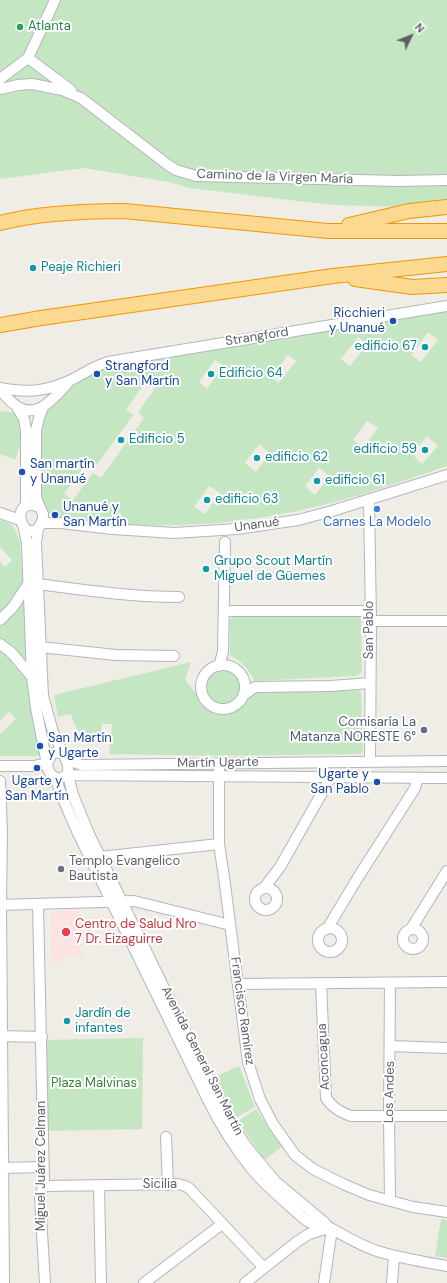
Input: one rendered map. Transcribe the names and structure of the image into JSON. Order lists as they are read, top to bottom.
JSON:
{
  "streets": {
    "street": [
      "Camino de la Virgen María",
      "Strangford",
      "Unanué",
      "San Pablo",
      "Martín Ugarte",
      "Francisco Ramírez",
      "Aconcagua",
      "Avenida General San Martín",
      "Los Andes",
      "Miguel Juárez Celman",
      "Sicilia"
    ]
  },
  "crossings": [
    ["Strangford", "Avenida General San Martín"],
    ["Unanué", "San Pablo"],
    ["Unanué", "Avenida General San Martín"],
    ["San Pablo", "Martín Ugarte"],
    ["Martín Ugarte", "Francisco Ramírez"],
    ["Martín Ugarte", "Avenida General San Martín"],
    ["Francisco Ramírez", "Los Andes"],
    ["Aconcagua", "Los Andes"],
    ["Miguel Juárez Celman", "Sicilia"]
  ],
  "parks": ["Plaza Malvinas"],
  "places": [
    "Atlanta",
    "Peaje Richieri",
    "Ricchieri y Unanué",
    "edificio 67",
    "Strangford y San Martín",
    "Edificio 64",
    "Edificio 5",
    "edificio 59",
    "edificio 62",
    "San martín y Unanué",
    "edificio 61",
    "edificio 63",
    "Carnes La Modelo",
    "Unanué y San Martín",
    "Grupo Scout Martín Miguel de Güemes",
    "Comisaría La Matanza NORESTE 6°",
    "San Martín y Ugarte",
    "Ugarte y San Martín",
    "Ugarte y San Pablo",
    "Templo Evangelico Bautista",
    "Centro de Salud Nro 7 Dr. Eizaguirre",
    "Jardín de infantes"
  ],
  "north": "top right"
}
